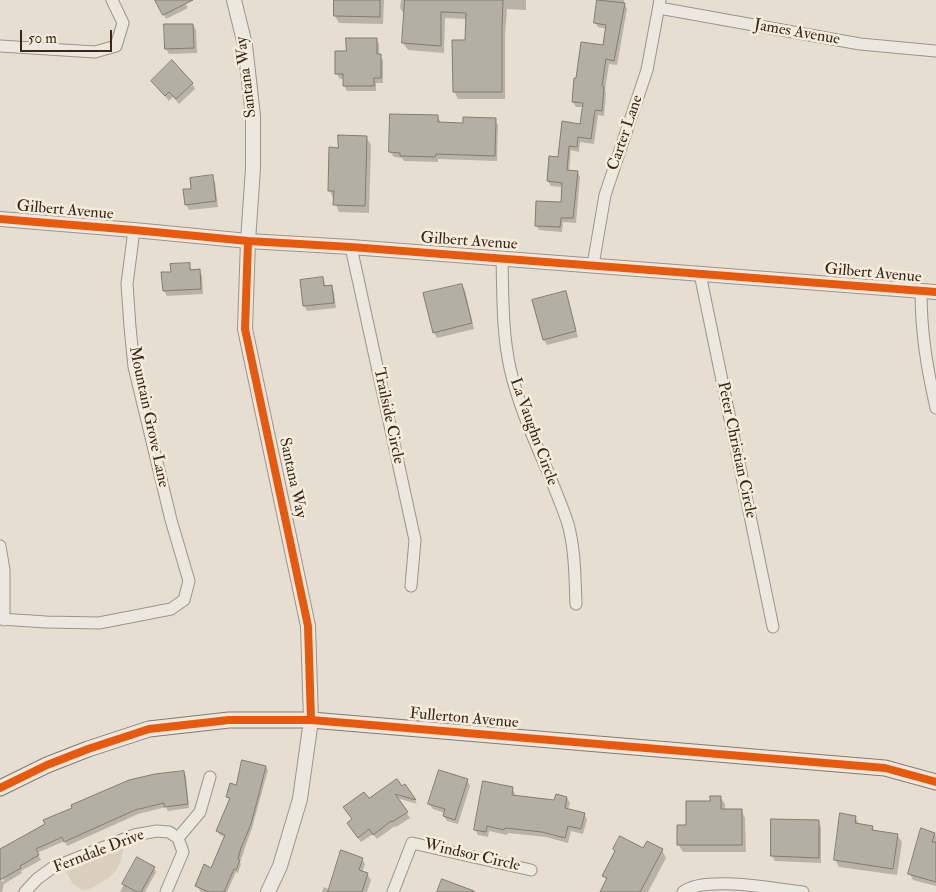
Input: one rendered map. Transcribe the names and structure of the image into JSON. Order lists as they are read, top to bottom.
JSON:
{
  "streets": {
    "main road": ["Fullerton Avenue"],
    "street": [
      "James Avenue",
      "Santana Way",
      "Carter Lane",
      "Gilbert Avenue",
      "Trailside Circle",
      "Mountain Grove Lane",
      "La Vaughn Circle",
      "Peter Christian Circle",
      "Ferndale Drive",
      "Windsor Circle"
    ]
  },
  "crossings": [
    ["James Avenue", "Carter Lane"],
    ["Santana Way", "Gilbert Avenue"],
    ["Santana Way", "Fullerton Avenue"],
    ["Carter Lane", "Gilbert Avenue"],
    ["Gilbert Avenue", "Trailside Circle"],
    ["Gilbert Avenue", "Mountain Grove Lane"],
    ["Gilbert Avenue", "La Vaughn Circle"],
    ["Gilbert Avenue", "Peter Christian Circle"]
  ],
  "scale_bar": "50 m"
}
